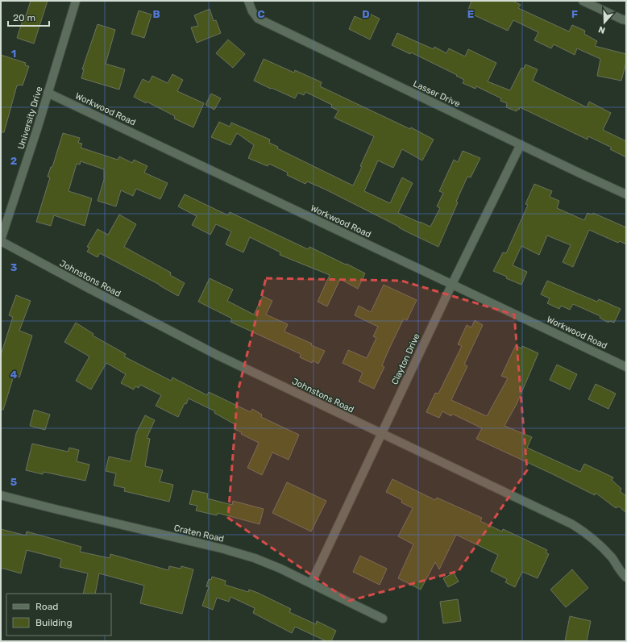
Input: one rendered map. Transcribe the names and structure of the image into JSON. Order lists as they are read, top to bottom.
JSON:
{
  "streets": {
    "street": [
      "Lasser Drive",
      "Workwood Road",
      "University Drive",
      "Johnstons Road",
      "Clayton Drive",
      "Craten Road"
    ]
  },
  "crossings": [
    ["Lasser Drive", "Clayton Drive"],
    ["Workwood Road", "University Drive"],
    ["Workwood Road", "Clayton Drive"],
    ["University Drive", "Johnstons Road"],
    ["Johnstons Road", "Clayton Drive"],
    ["Clayton Drive", "Craten Road"]
  ],
  "legend": ["Road", "Building"],
  "scale_bar": "20 m",
  "north": "bottom",
  "grid": {
    "columns": [
      "B",
      "C",
      "D",
      "E",
      "F"
    ],
    "rows": [
      "1",
      "2",
      "3",
      "4",
      "5"
    ]
  }
}
